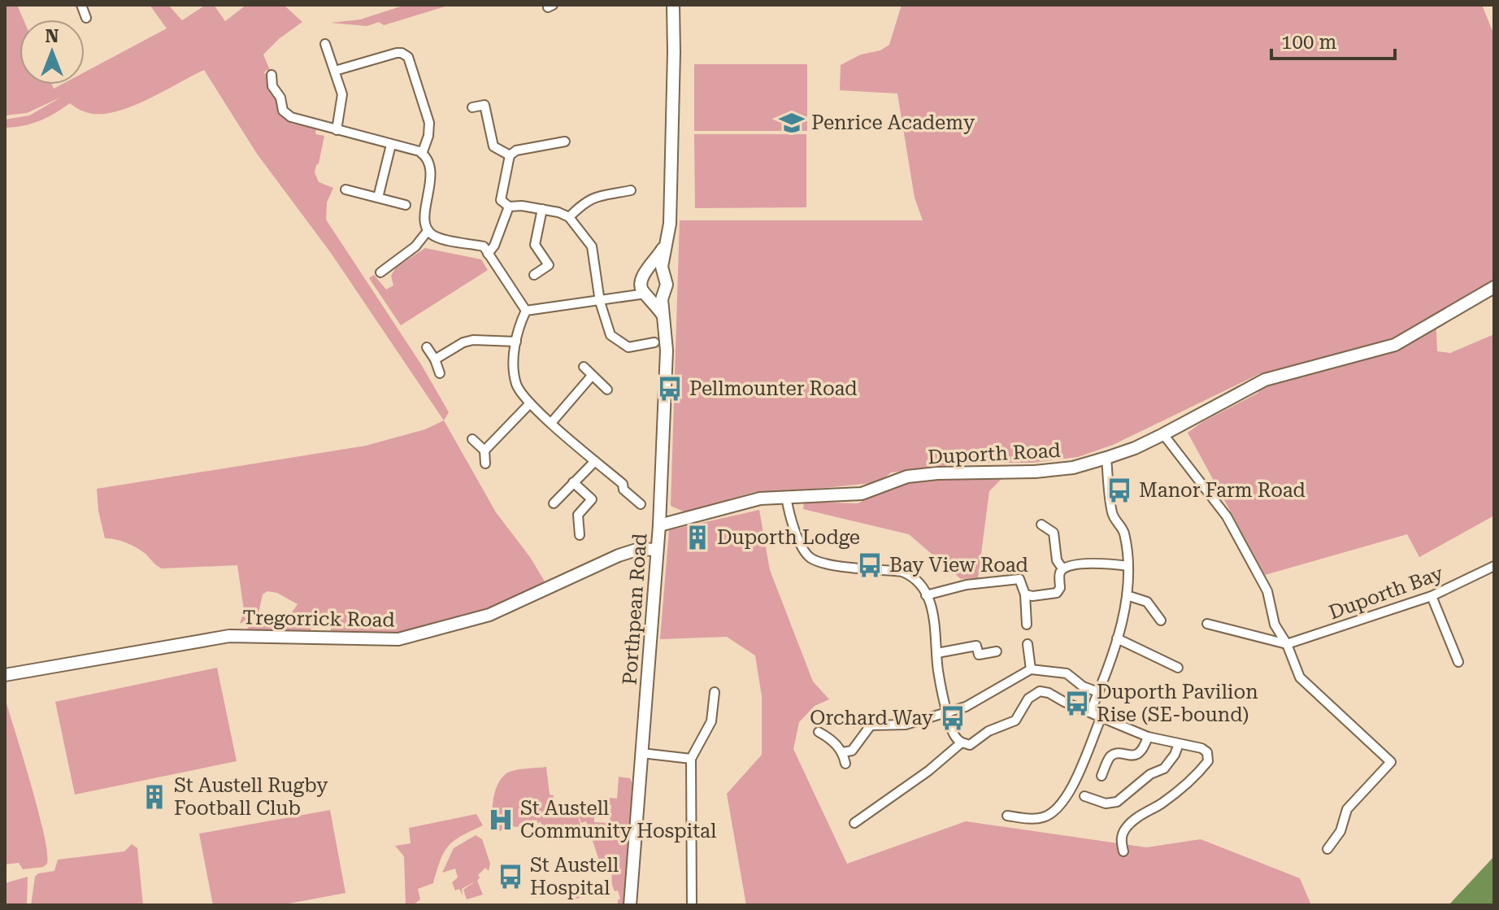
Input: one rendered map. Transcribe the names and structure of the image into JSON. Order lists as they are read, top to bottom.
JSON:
{
  "streets": {
    "street": [
      "Duporth Road",
      "Duporth Bay",
      "Porthpean Road",
      "Tregorrick Road"
    ]
  },
  "crossings": [
    ["Duporth Road", "Porthpean Road"],
    ["Porthpean Road", "Tregorrick Road"]
  ],
  "places": {
    "school or university": ["Penrice Academy"],
    "bus stop": [
      "Pellmounter Road",
      "Manor Farm Road",
      "Bay View Road",
      "Duporth Pavilion Rise (SE-bound)",
      "Orchard Way",
      "St Austell Hospital"
    ],
    "building": ["Duporth Lodge", "St Austell Rugby Football Club"],
    "hospital": ["St Austell Community Hospital"]
  },
  "scale_bar": "100 m",
  "north": "top"
}
